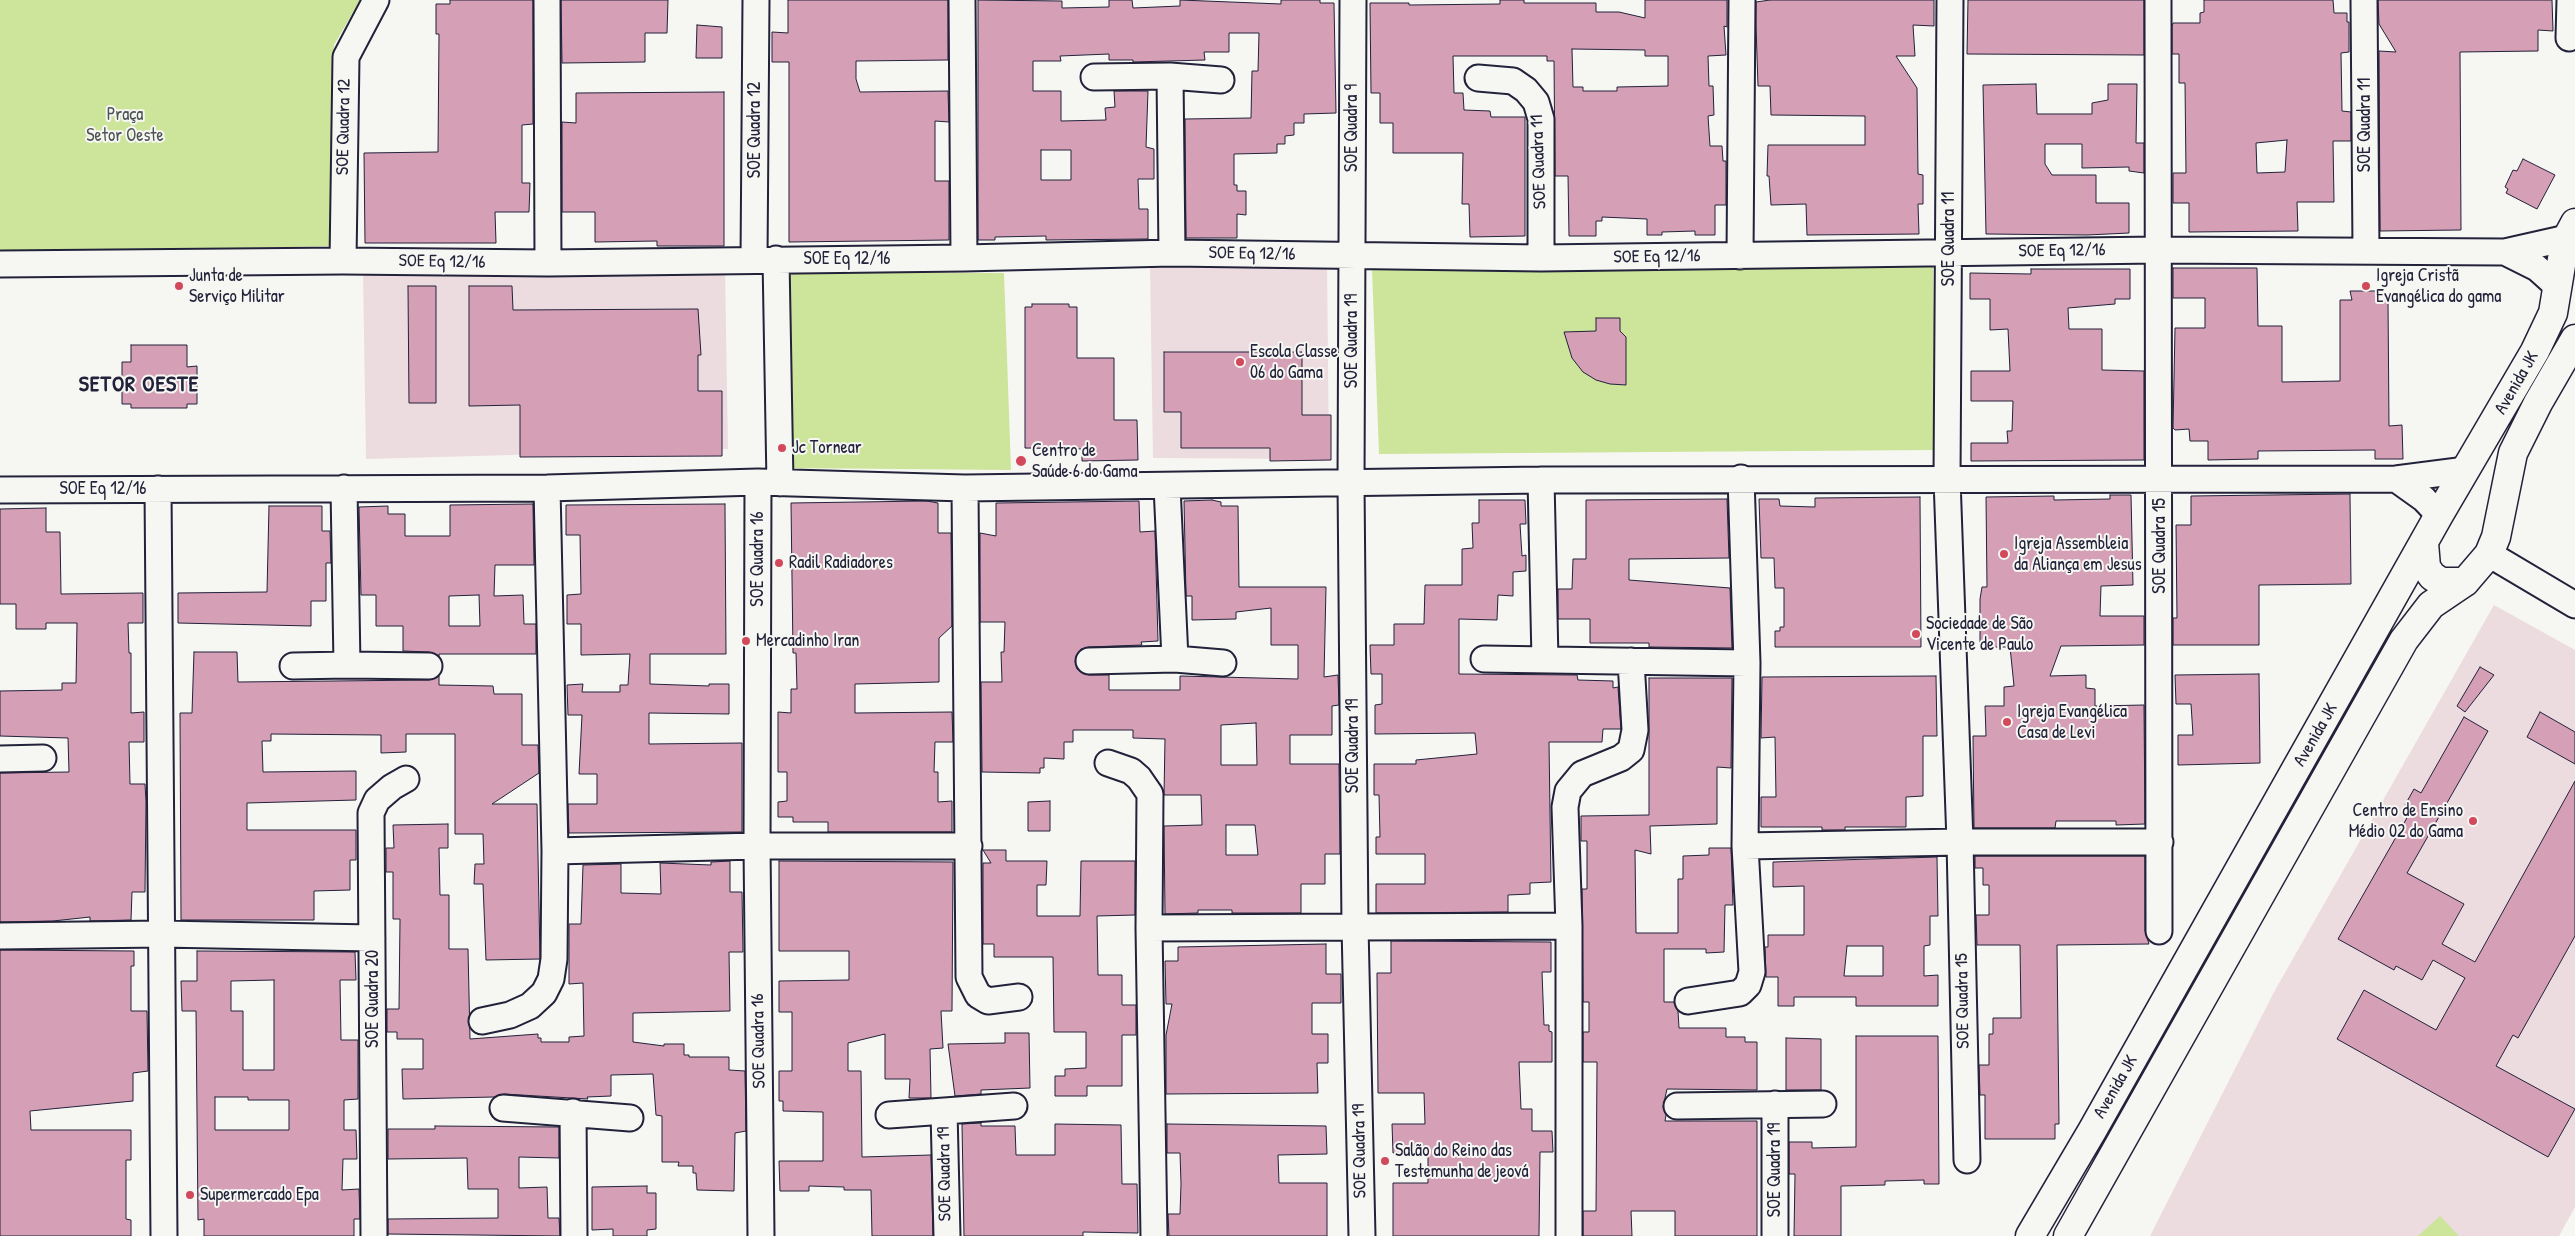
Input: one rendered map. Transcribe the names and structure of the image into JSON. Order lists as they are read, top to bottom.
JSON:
{
  "streets": {
    "main road": ["Avenida JK"],
    "street": [
      "SOE Quadra 11",
      "SOE Quadra 12",
      "SOE Quadra 9",
      "SOE Eq 12/16",
      "SOE Quadra 19",
      "SOE Quadra 15",
      "SOE Quadra 16",
      "SOE Quadra 20"
    ]
  },
  "crossings": [
    ["SOE Quadra 11", "SOE Eq 12/16"],
    ["SOE Quadra 11", "SOE Quadra 15"],
    ["SOE Quadra 12", "SOE Eq 12/16"],
    ["SOE Quadra 12", "SOE Quadra 16"],
    ["SOE Quadra 9", "SOE Eq 12/16"],
    ["SOE Quadra 9", "SOE Quadra 19"],
    ["SOE Eq 12/16", "SOE Quadra 19"],
    ["SOE Eq 12/16", "Avenida JK"],
    ["SOE Eq 12/16", "SOE Quadra 15"],
    ["SOE Eq 12/16", "SOE Quadra 16"]
  ],
  "districts": ["SETOR OESTE"],
  "parks": ["Praça Setor Oeste"],
  "places": [
    "Junta de Serviço Militar",
    "Igreja Cristã Evangélica do gama",
    "Escola Classe 06 do Gama",
    "Jc Tornear",
    "Centro de Saúde 6 do Gama",
    "Igreja Assembleia da Aliança em Jesus",
    "Radil Radiadores",
    "Sociedade de São Vicente de Paulo",
    "Mercadinho Iran",
    "Igreja Evangélica Casa de Levi",
    "Centro de Ensino Médio 02 do Gama",
    "Salão do Reino das Testemunha de jeová",
    "Supermercado Epa"
  ]
}
